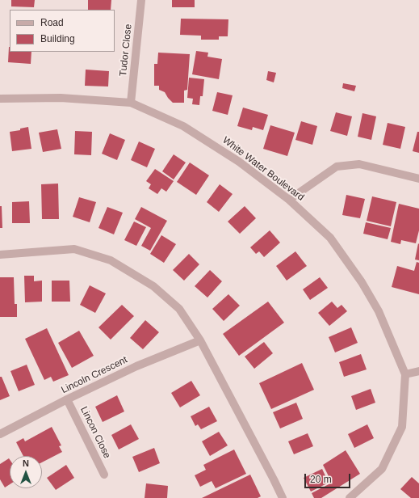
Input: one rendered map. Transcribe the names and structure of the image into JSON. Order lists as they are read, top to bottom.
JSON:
{
  "streets": {
    "street": [
      "Tudor Close",
      "White Water Boulevard",
      "Lincoln Crescent",
      "Lincon Close"
    ]
  },
  "crossings": [
    ["Tudor Close", "White Water Boulevard"],
    ["Lincoln Crescent", "Lincon Close"]
  ],
  "legend": ["Road", "Building"],
  "scale_bar": "20 m",
  "north": "top"
}
